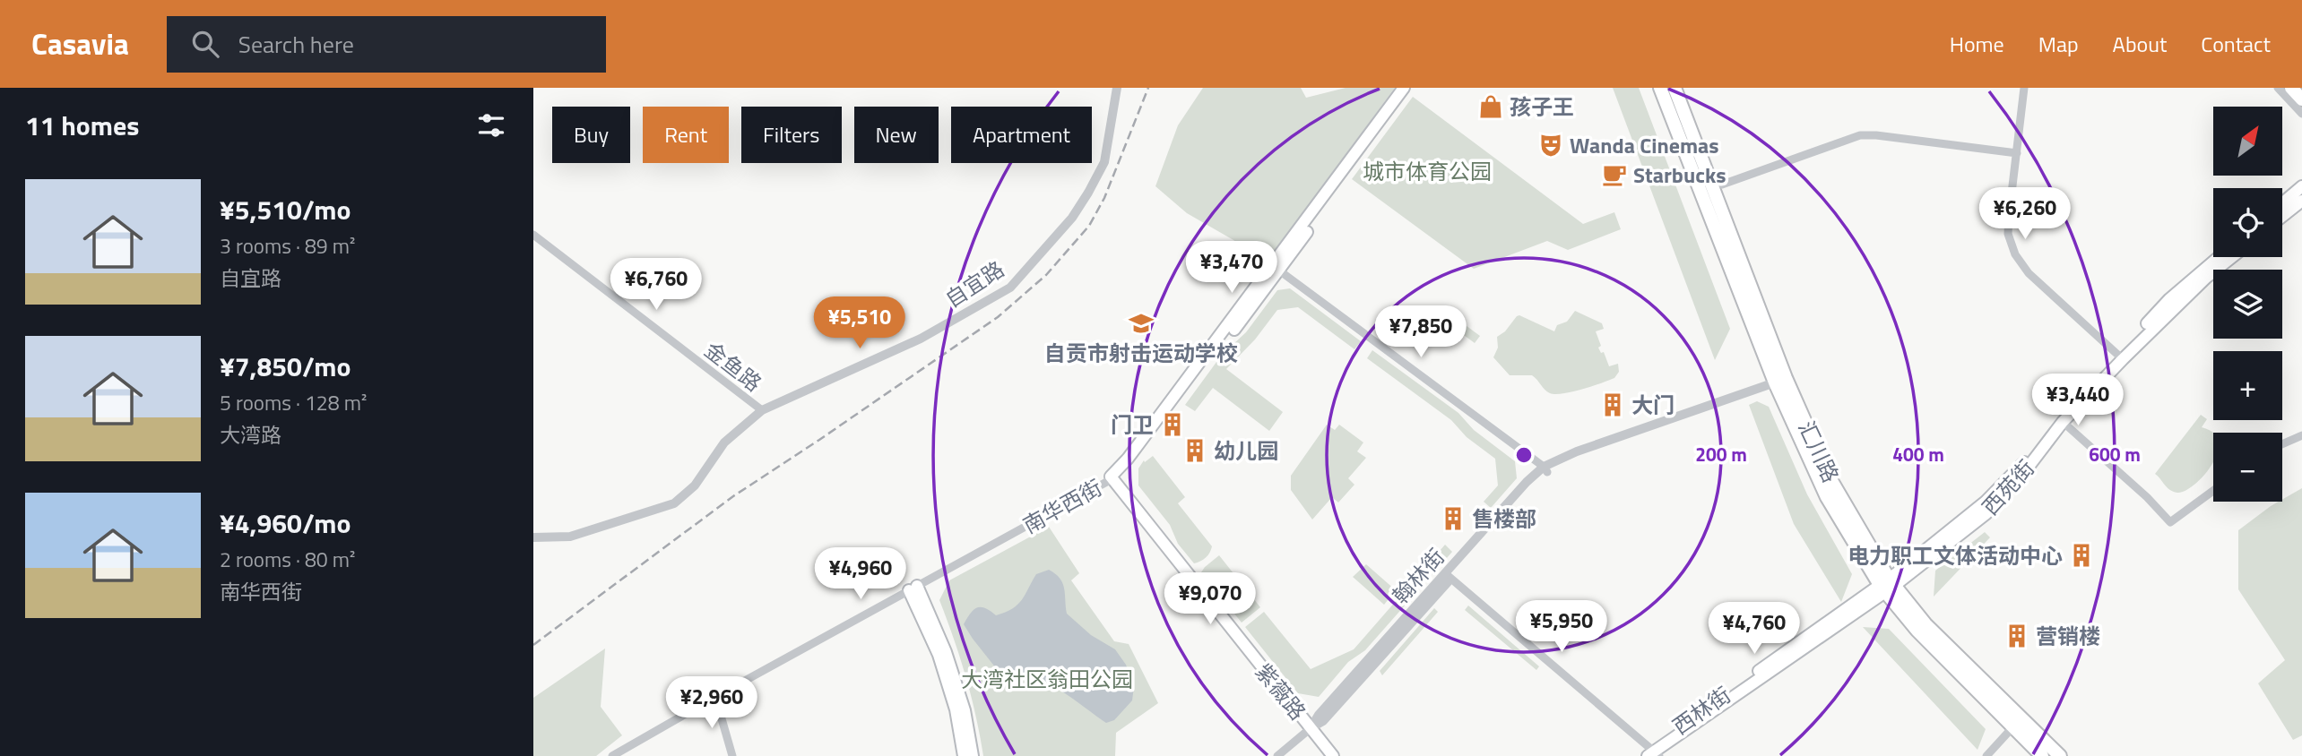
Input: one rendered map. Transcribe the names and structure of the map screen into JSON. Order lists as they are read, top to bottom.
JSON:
{
  "streets": {
    "main road": [
      "汇川路",
      "西苑街",
      "南华西街",
      "紫薇路",
      "西林街"
    ],
    "street": ["自宜路", "金鱼路", "翰林街"]
  },
  "crossings": [
    ["自宜路", "金鱼路"],
    ["汇川路", "西苑街"],
    ["汇川路", "翰林街"],
    ["汇川路", "西林街"],
    ["西苑街", "西林街"],
    ["南华西街", "紫薇路"],
    ["翰林街", "紫薇路"]
  ],
  "parks": ["城市体育公园", "大湾社区翁田公园"],
  "places": {
    "shop": ["孩子王"],
    "theatre": ["Wanda Cinemas"],
    "cafe": ["Starbucks"],
    "school or university": ["自贡市射击运动学校"],
    "building": [
      "大门",
      "门卫",
      "幼儿园",
      "售楼部",
      "电力职工文体活动中心",
      "营销楼"
    ]
  },
  "north": "top right",
  "page": {
    "header": "Casavia",
    "search": "Search here",
    "nav": [
      "Home",
      "Map",
      "About",
      "Contact"
    ],
    "heading": "11 homes",
    "map_buttons": ["+", "−"],
    "chip": [
      "Buy",
      "Rent",
      "Filters",
      "New",
      "Apartment"
    ],
    "list": [
      {
        "name": "¥5,510/mo",
        "note": "3 rooms · 89 m² · 自宜路"
      },
      {
        "name": "¥7,850/mo",
        "note": "5 rooms · 128 m² · 大湾路"
      },
      {
        "name": "¥4,960/mo",
        "note": "2 rooms · 80 m² · 南华西街"
      }
    ],
    "price": [
      "¥6,260",
      "¥3,470",
      "¥6,760",
      "¥5,510",
      "¥7,850",
      "¥3,440",
      "¥4,960",
      "¥9,070",
      "¥5,950",
      "¥4,760",
      "¥2,960"
    ]
  },
  "rings": ["200 m", "400 m", "600 m"]
}
